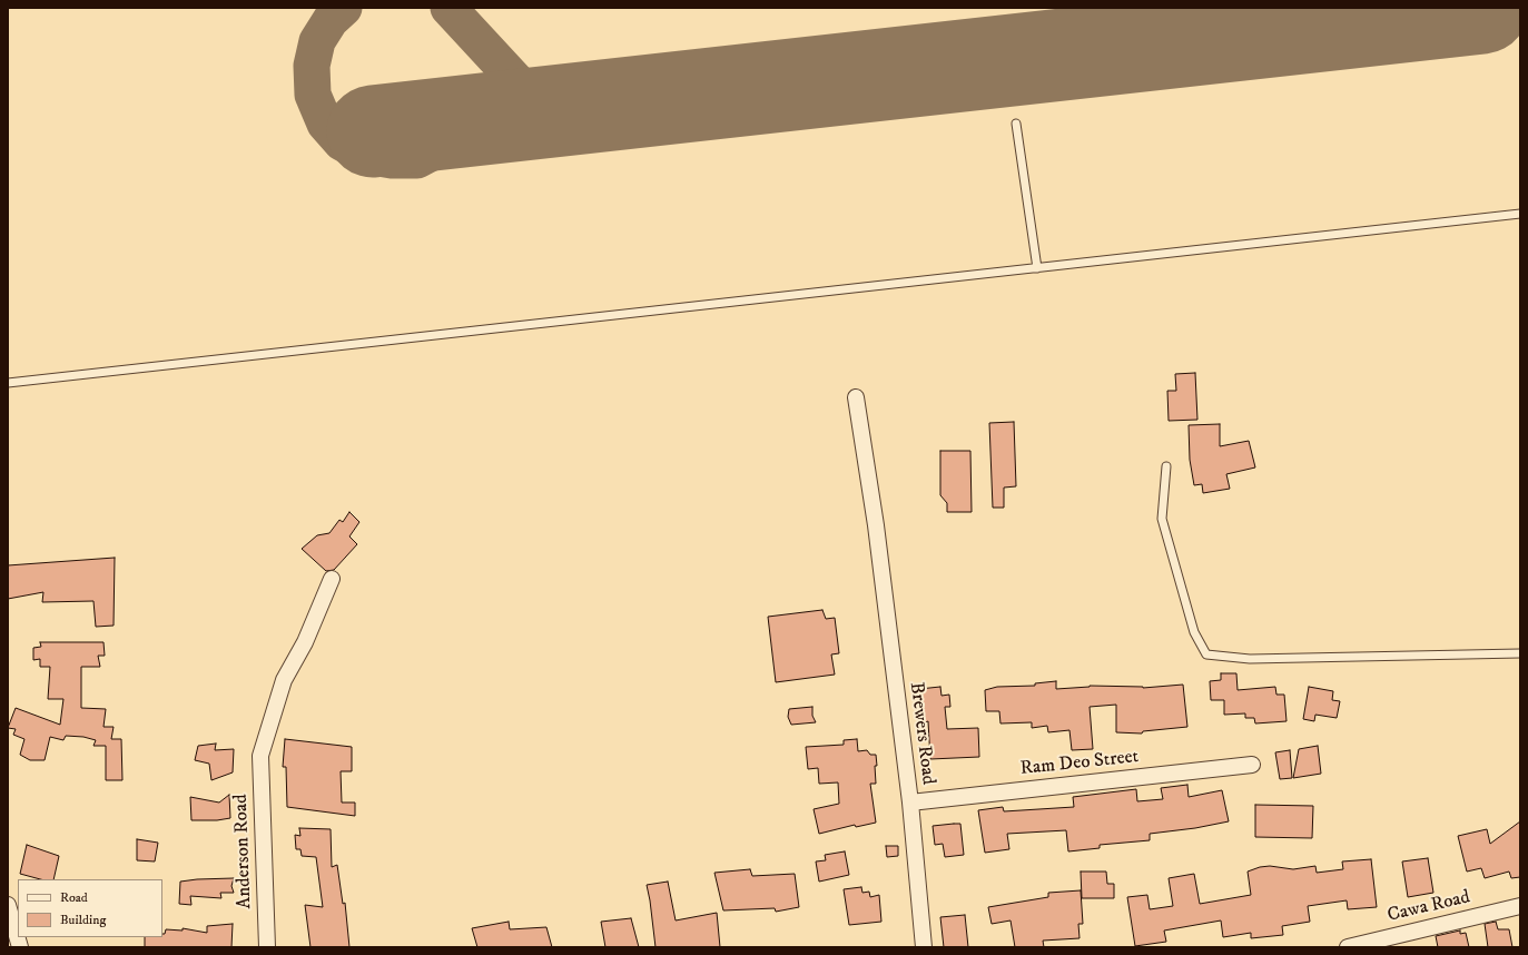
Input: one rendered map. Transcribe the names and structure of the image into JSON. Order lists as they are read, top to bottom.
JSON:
{
  "streets": {
    "street": [
      "Brewers Road",
      "Ram Deo Street",
      "Anderson Road",
      "Cawa Road"
    ]
  },
  "crossings": [
    ["Brewers Road", "Ram Deo Street"]
  ],
  "legend": ["Road", "Building"]
}
